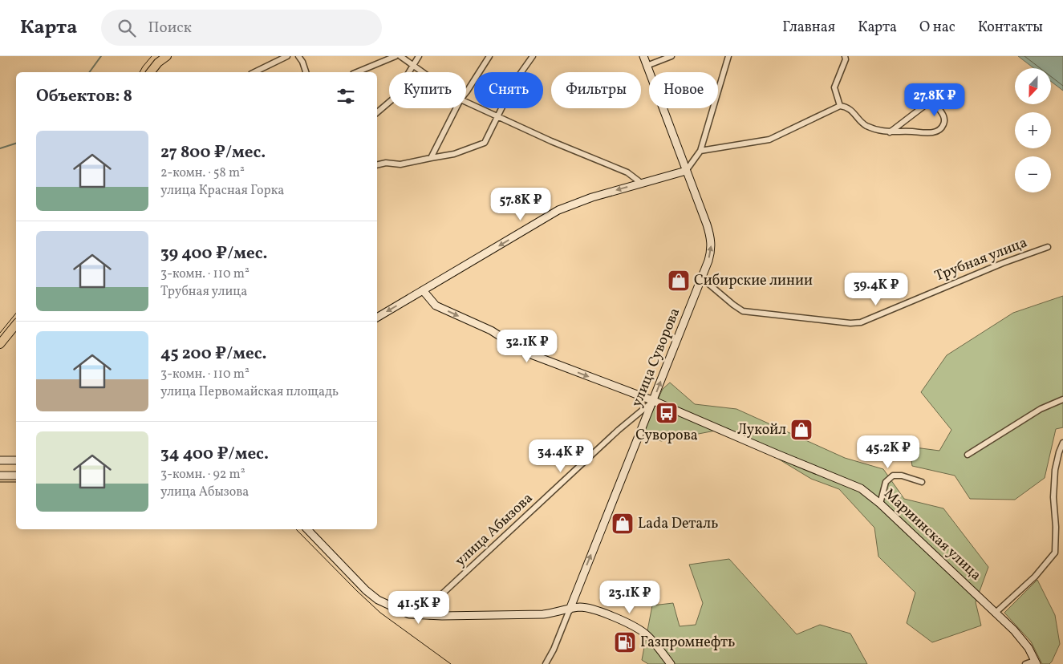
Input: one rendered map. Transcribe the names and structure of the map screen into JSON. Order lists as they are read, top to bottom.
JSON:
{
  "streets": {
    "main road": ["улица Суворова", "Мариинская улица"],
    "street": ["Трубная улица", "улица Абызова"]
  },
  "crossings": [
    ["Трубная улица", "улица Суворова"],
    ["улица Суворова", "улица Абызова"],
    ["улица Суворова", "Мариинская улица"],
    ["улица Абызова", "Мариинская улица"]
  ],
  "one_way": ["улица Суворова", "Мариинская улица"],
  "places": {
    "shop": ["Сибирские линии", "Лукойл", "Lada Dеталь"],
    "bus stop": ["Суворова"],
    "fuel station": ["Газпромнефть"]
  },
  "north": "bottom",
  "page": {
    "header": "Карта",
    "search": "Поиск",
    "nav": [
      "Главная",
      "Карта",
      "О нас",
      "Контакты"
    ],
    "map_buttons": ["+", "−"],
    "chip": [
      "Купить",
      "Снять",
      "Фильтры",
      "Новое"
    ],
    "heading": "Объектов: 8",
    "price": [
      "27.8K ₽",
      "57.8K ₽",
      "39.4K ₽",
      "32.1K ₽",
      "45.2K ₽",
      "34.4K ₽",
      "23.1K ₽",
      "41.5K ₽"
    ],
    "list": [
      {
        "name": "27 800 ₽/мес.",
        "note": "2-комн. · 58 m² · улица Красная Горка"
      },
      {
        "name": "39 400 ₽/мес.",
        "note": "3-комн. · 110 m² · Трубная улица"
      },
      {
        "name": "45 200 ₽/мес.",
        "note": "3-комн. · 110 m² · улица Первомайская площадь"
      },
      {
        "name": "34 400 ₽/мес.",
        "note": "3-комн. · 92 m² · улица Абызова"
      }
    ]
  }
}
